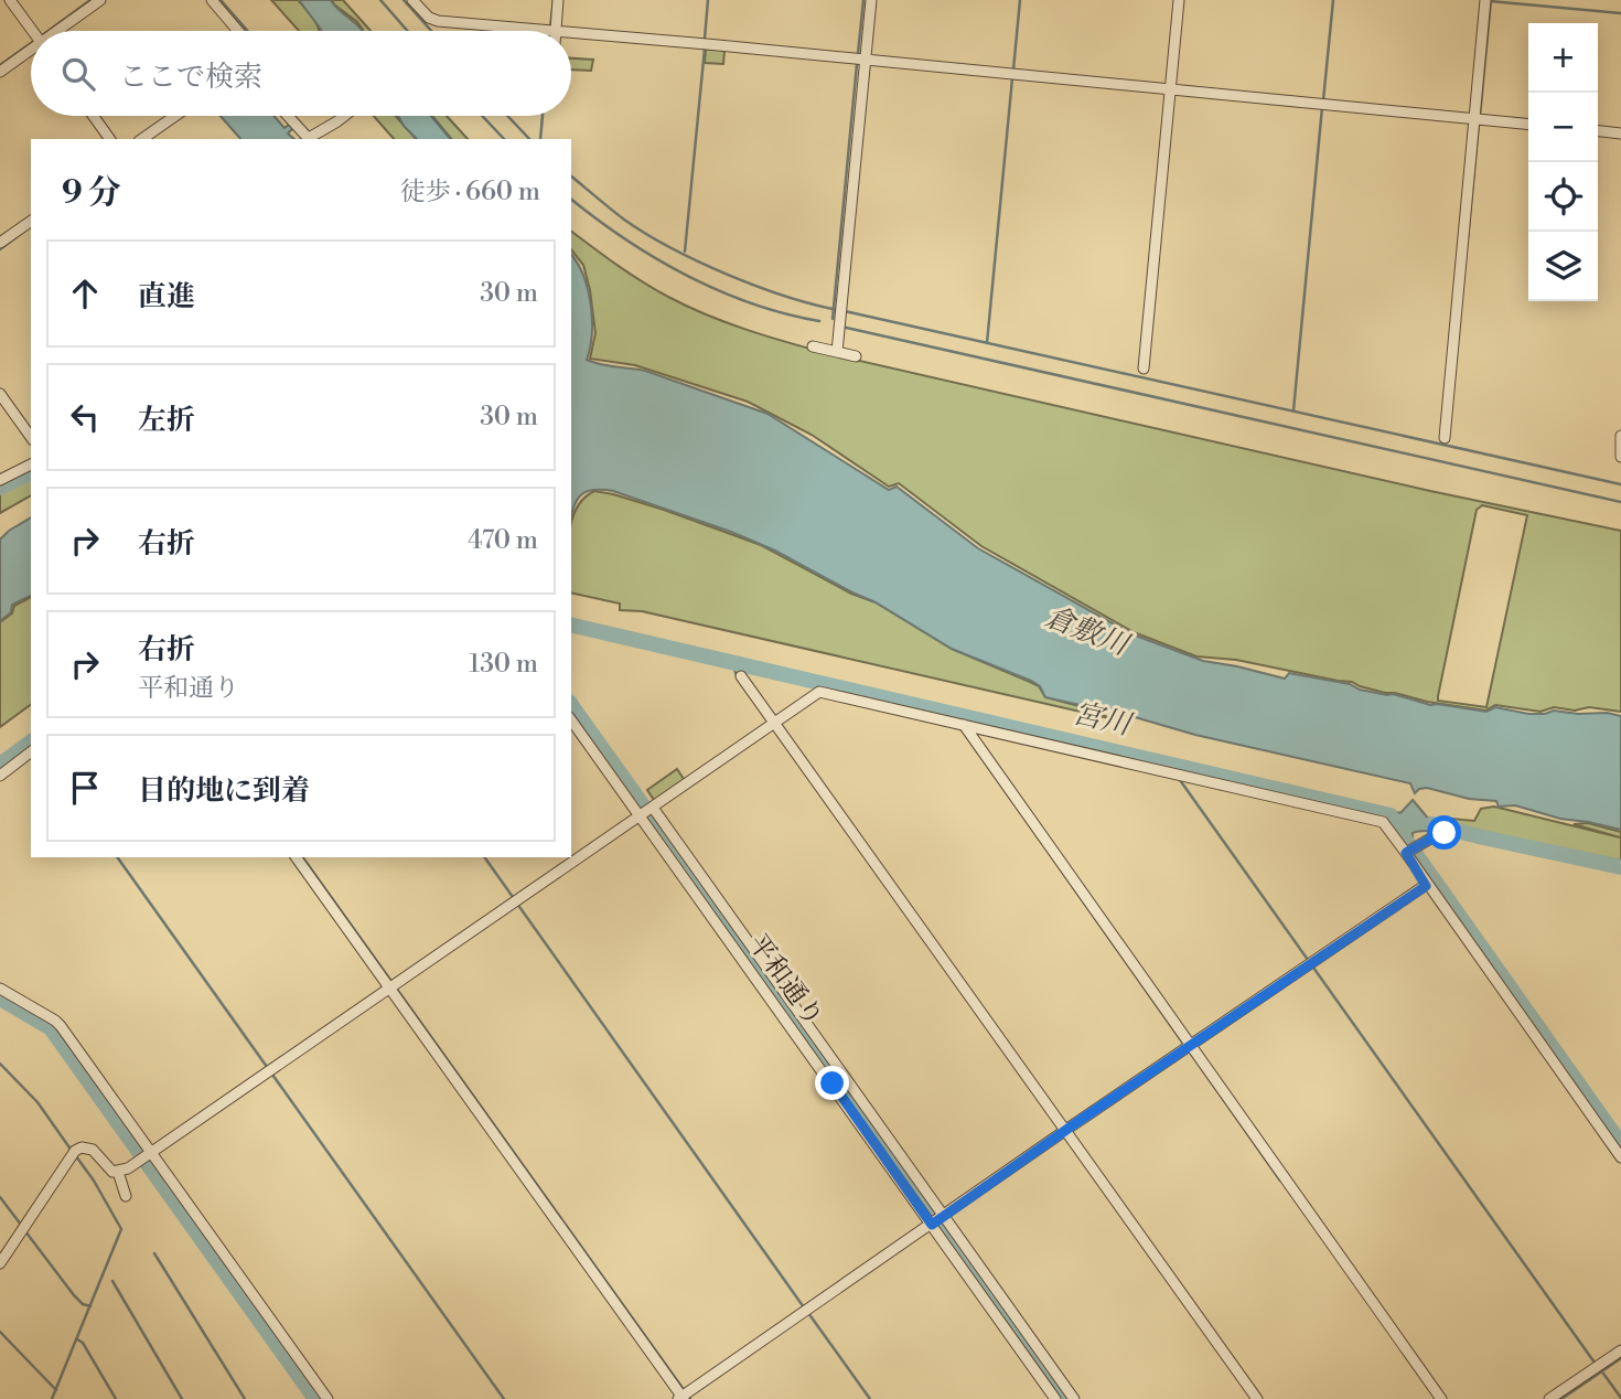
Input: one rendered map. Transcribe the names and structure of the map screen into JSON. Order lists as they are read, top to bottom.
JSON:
{
  "streets": {
    "street": ["平和通り"]
  },
  "water": ["倉敷川", "宮川"],
  "page": {
    "map_buttons": ["+", "−"],
    "search": "ここで検索",
    "heading": ["9 分", "徒歩 · 660 m"],
    "list": [
      ["直進", "30 m"],
      ["左折", "30 m"],
      ["右折", "470 m"],
      ["右折", "平和通り", "130 m"],
      "目的地に到着"
    ]
  }
}
